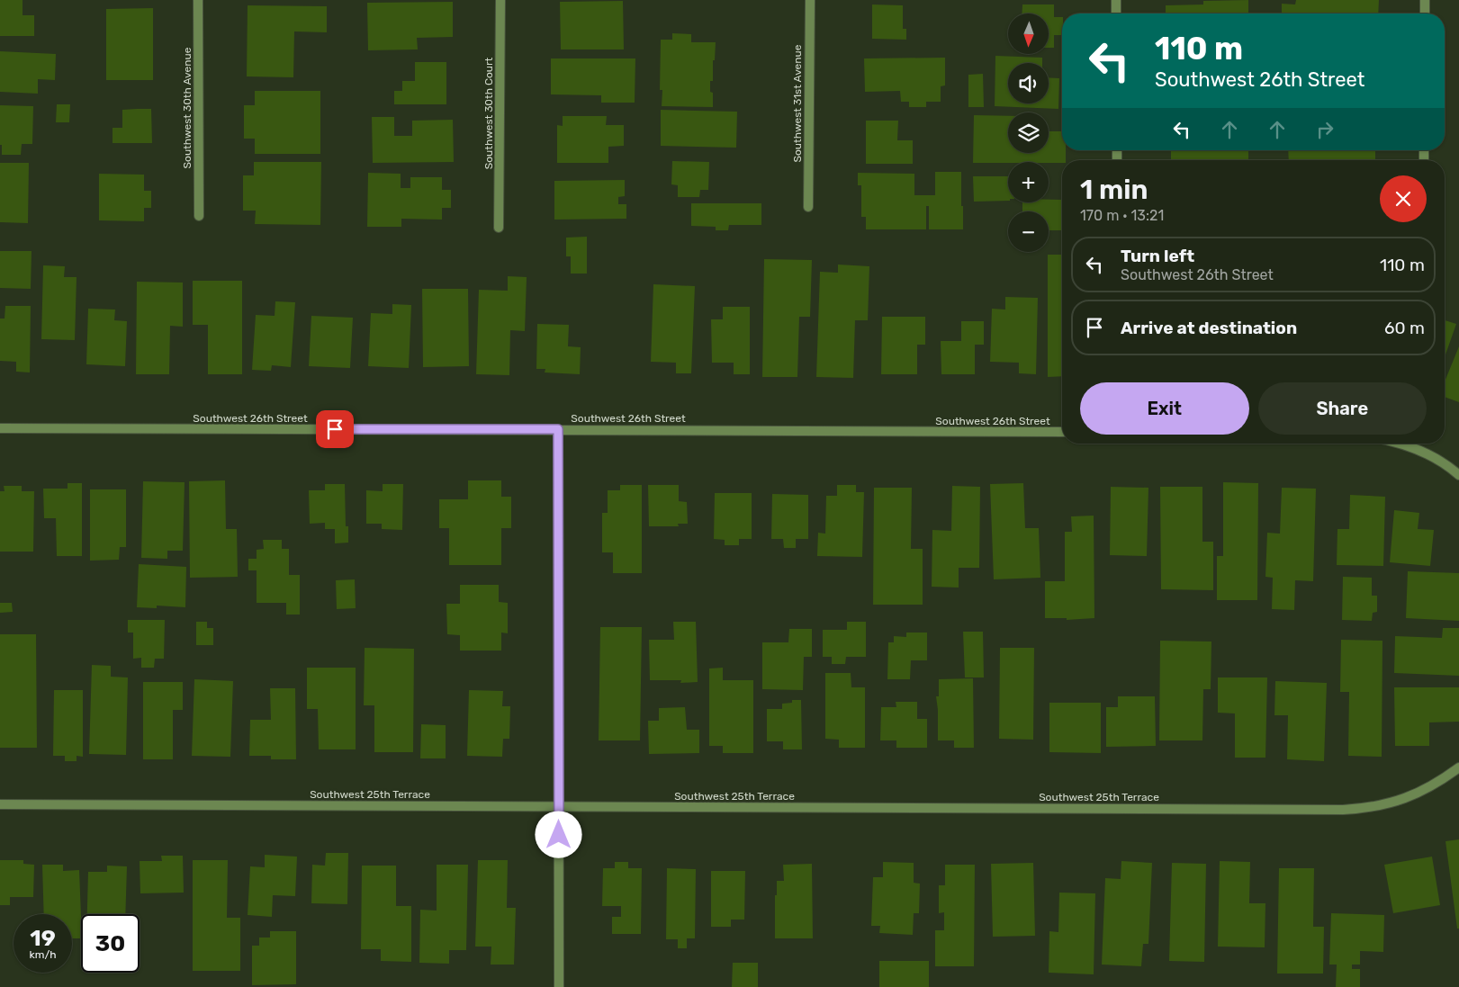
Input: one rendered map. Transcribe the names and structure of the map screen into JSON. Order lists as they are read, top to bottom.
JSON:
{
  "streets": {
    "street": [
      "Southwest 31st Avenue",
      "Southwest 30th Avenue",
      "Southwest 30th Court",
      "Southwest 26th Street",
      "Southwest 25th Terrace"
    ]
  },
  "north": "bottom",
  "page": {
    "map_buttons": ["+", "−"],
    "turn": ["110 m", "Southwest 26th Street"],
    "heading": ["1 min", "170 m · 13:21"],
    "list": [
      {
        "name": "Turn left",
        "note": "Southwest 26th Street",
        "value": "110 m"
      },
      {
        "name": "Arrive at destination",
        "value": "60 m"
      }
    ],
    "buttons": ["Exit", "Share"],
    "speed": "19 km/h",
    "limit": "30"
  }
}
